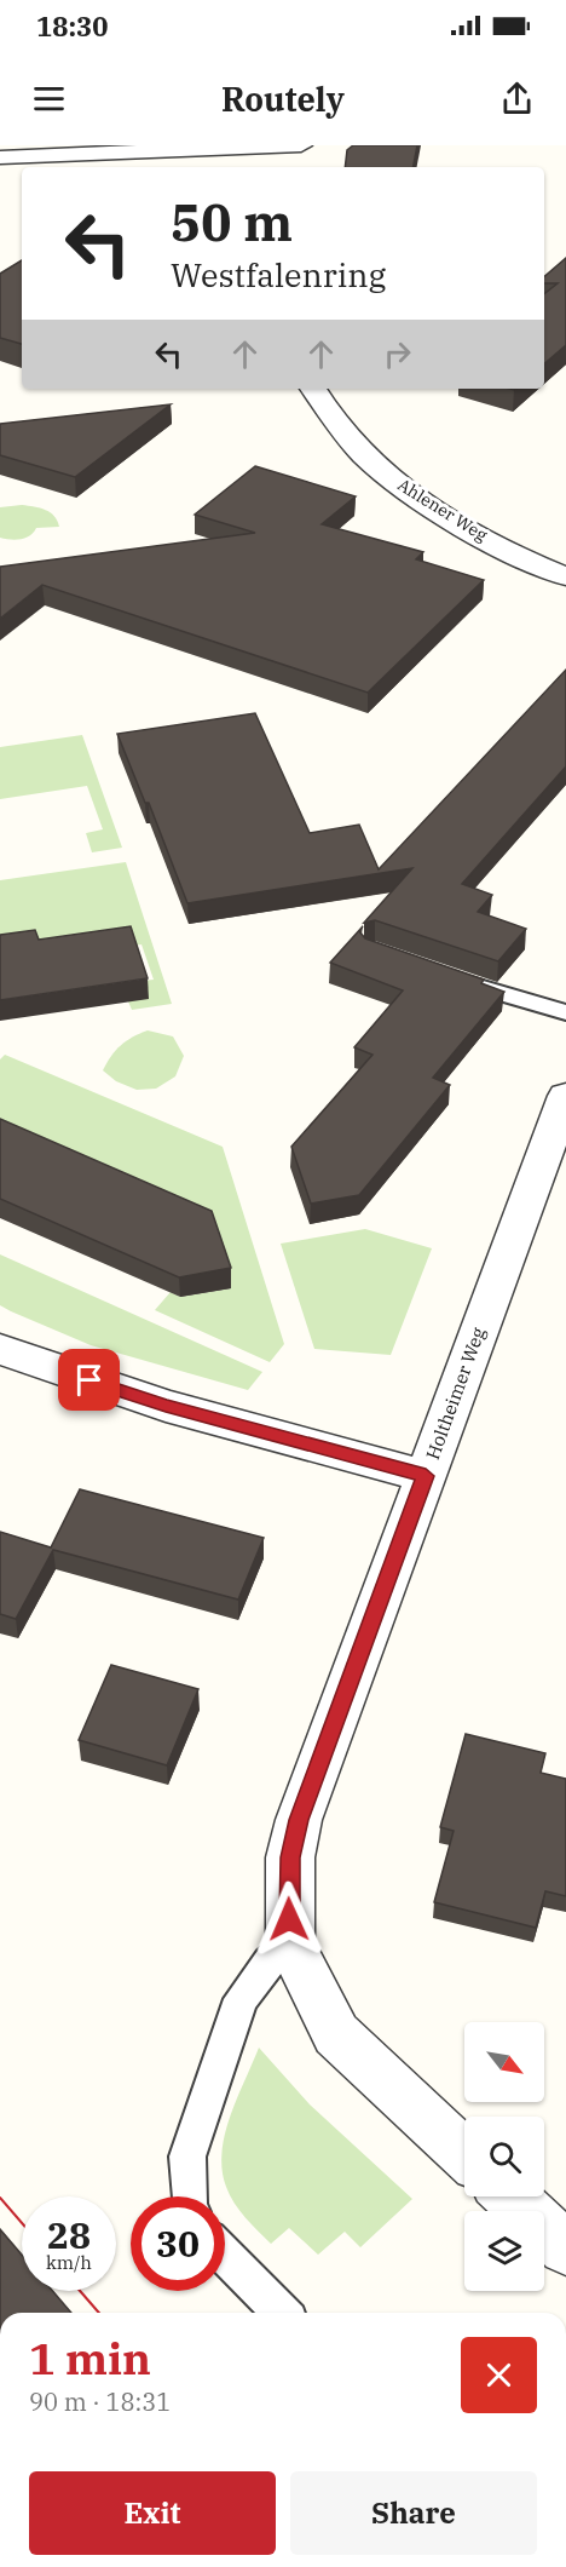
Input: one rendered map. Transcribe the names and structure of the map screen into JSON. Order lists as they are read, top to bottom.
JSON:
{
  "streets": {
    "street": ["Ahlener Weg", "Holtheimer Weg"]
  },
  "north": "bottom right",
  "page": {
    "status": "18:30",
    "header": "Routely",
    "turn": ["50 m", "Westfalenring"],
    "speed": "28 km/h",
    "limit": "30",
    "heading": ["1 min", "90 m · 18:31"],
    "buttons": ["Exit", "Share"]
  }
}
